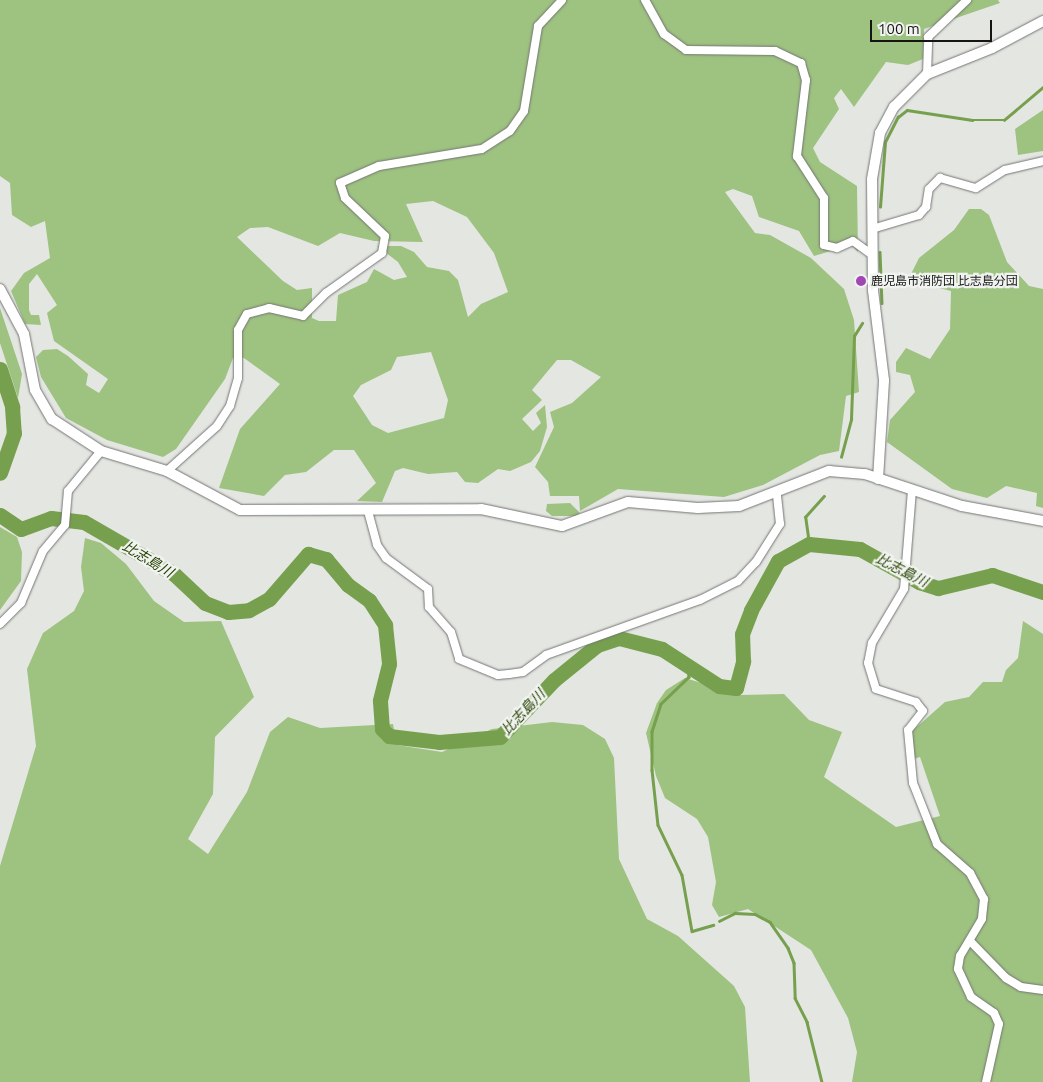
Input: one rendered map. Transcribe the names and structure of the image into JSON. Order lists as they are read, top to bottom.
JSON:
{
  "water": ["比志島川"],
  "places": ["鹿児島市消防団 比志島分団"],
  "scale_bar": "100 m"
}
